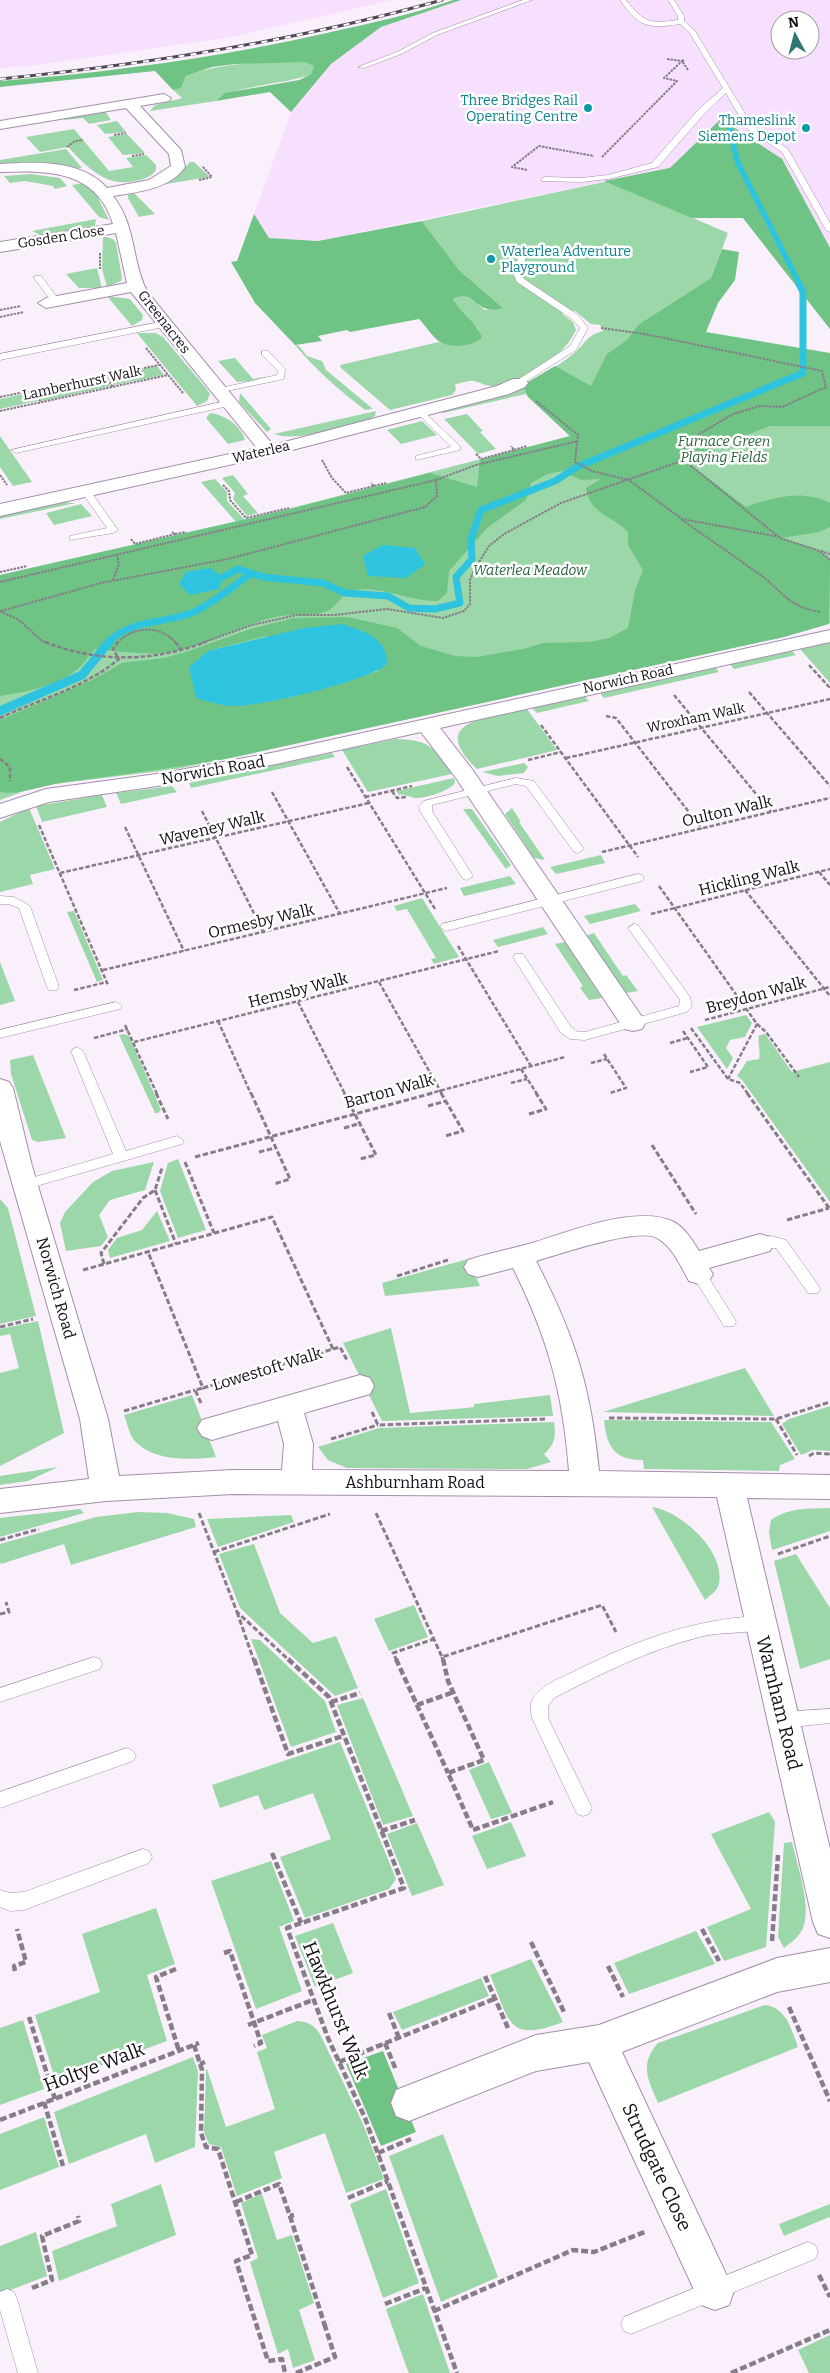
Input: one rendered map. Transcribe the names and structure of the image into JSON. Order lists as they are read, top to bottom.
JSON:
{
  "streets": {
    "street": [
      "Gosden Close",
      "Greenacres",
      "Waterlea",
      "Norwich Road",
      "Ashburnham Road",
      "Warnham Road",
      "Strudgate Close"
    ],
    "path": [
      "Lamberhurst Walk",
      "Wroxham Walk",
      "Oulton Walk",
      "Waveney Walk",
      "Hickling Walk",
      "Ormesby Walk",
      "Hemsby Walk",
      "Breydon Walk",
      "Barton Walk",
      "Lowestoft Walk",
      "Hawkhurst Walk",
      "Holtye Walk"
    ]
  },
  "crossings": [
    ["Gosden Close", "Greenacres"],
    ["Greenacres", "Waterlea"],
    ["Norwich Road", "Ashburnham Road"],
    ["Ashburnham Road", "Warnham Road"],
    ["Ashburnham Road", "Hawkhurst Walk"]
  ],
  "parks": ["Furnace Green Playing Fields", "Waterlea Meadow"],
  "places": ["Three Bridges Rail Operating Centre", "Thameslink Siemens Depot", "Waterlea Adventure Playground"],
  "north": "top"
}
